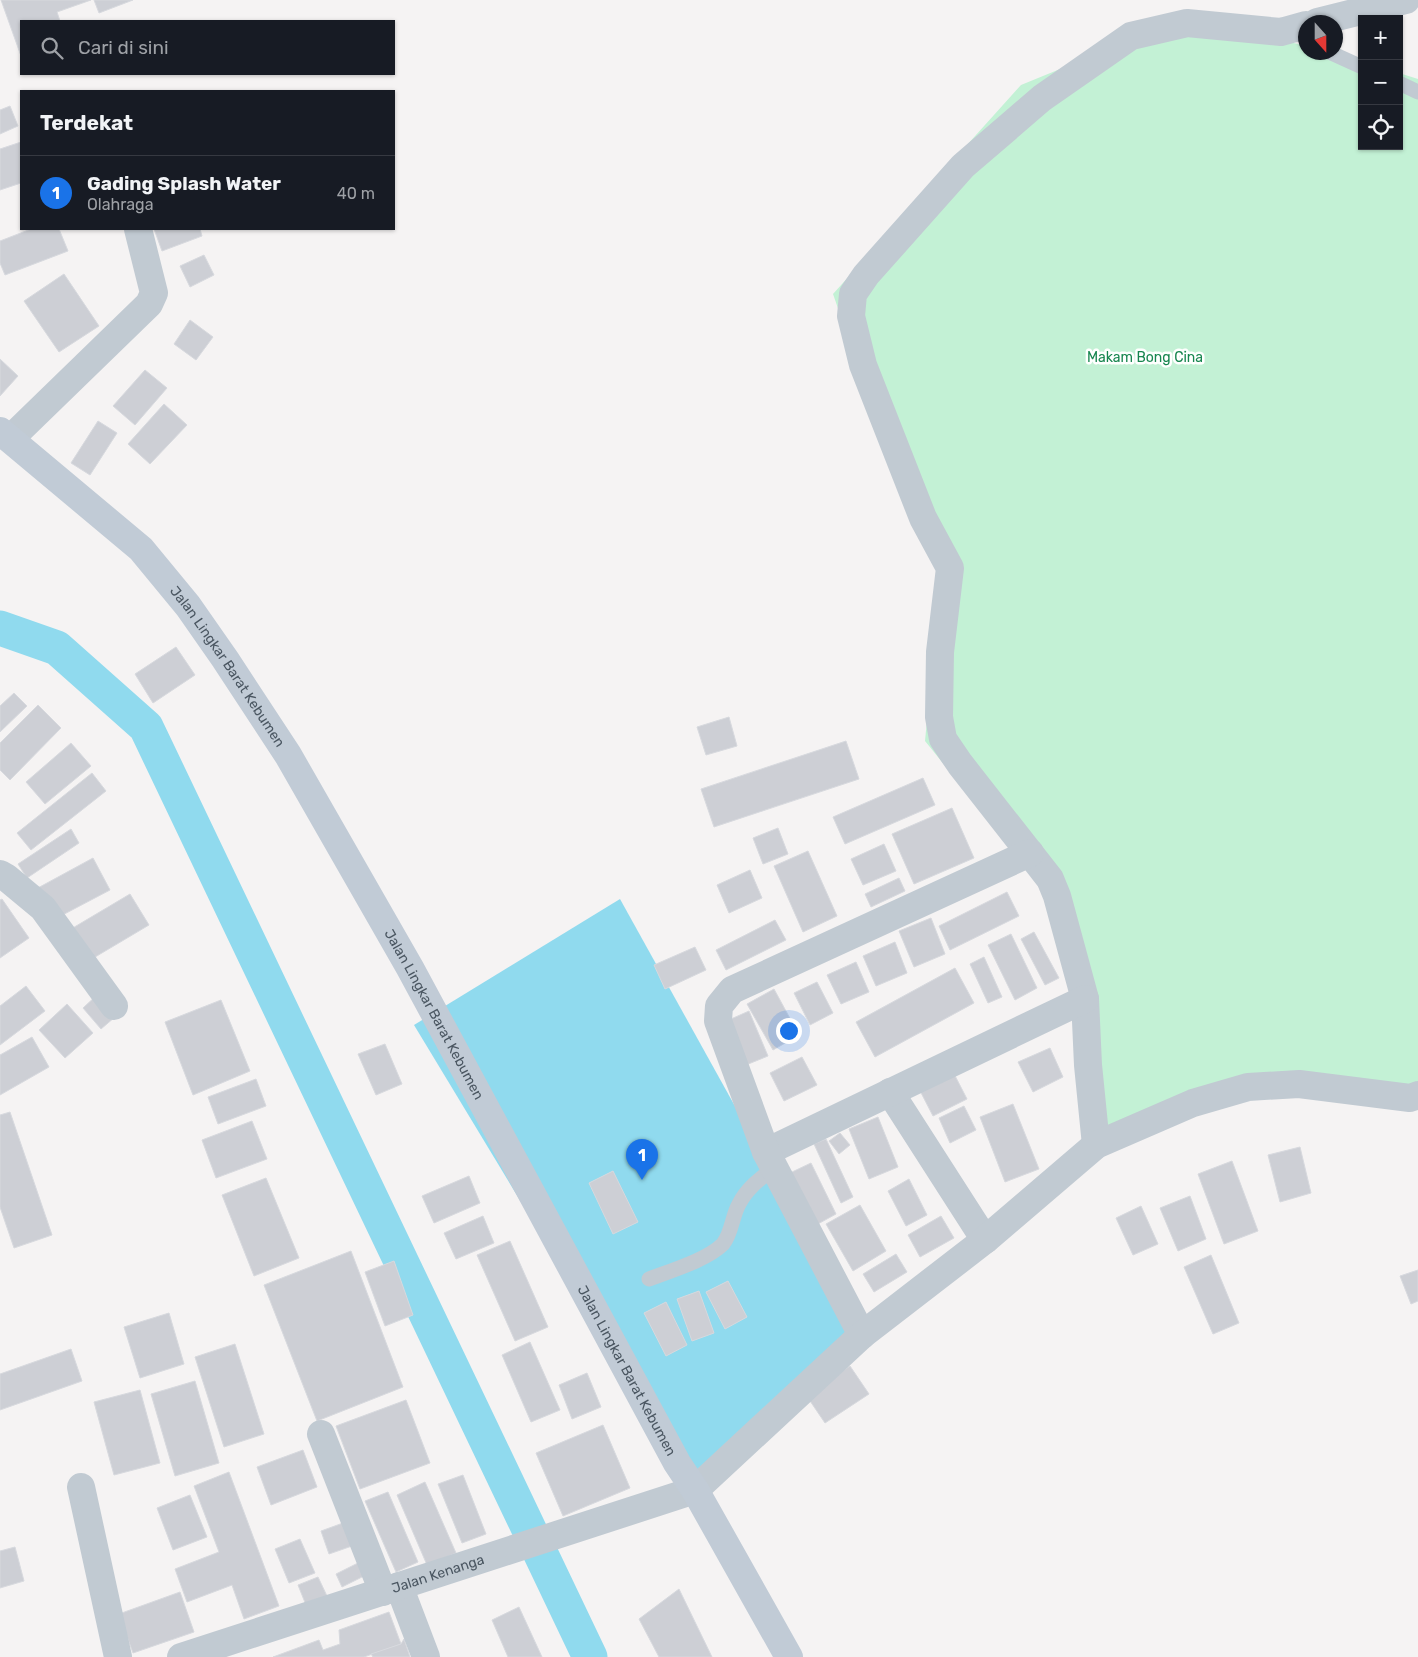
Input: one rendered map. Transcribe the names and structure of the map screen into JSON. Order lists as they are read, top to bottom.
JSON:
{
  "streets": {
    "main road": ["Jalan Lingkar Barat Kebumen"],
    "street": ["Jalan Kenanga"]
  },
  "crossings": [
    ["Jalan Lingkar Barat Kebumen", "Jalan Kenanga"]
  ],
  "parks": ["Makam Bong Cina"],
  "north": "bottom",
  "page": {
    "map_buttons": ["+", "−"],
    "search": "Cari di sini",
    "heading": "Terdekat",
    "list": [
      {
        "mark": "1",
        "name": "Gading Splash Water",
        "note": "Olahraga",
        "value": "40 m"
      }
    ],
    "pins": "1"
  }
}
